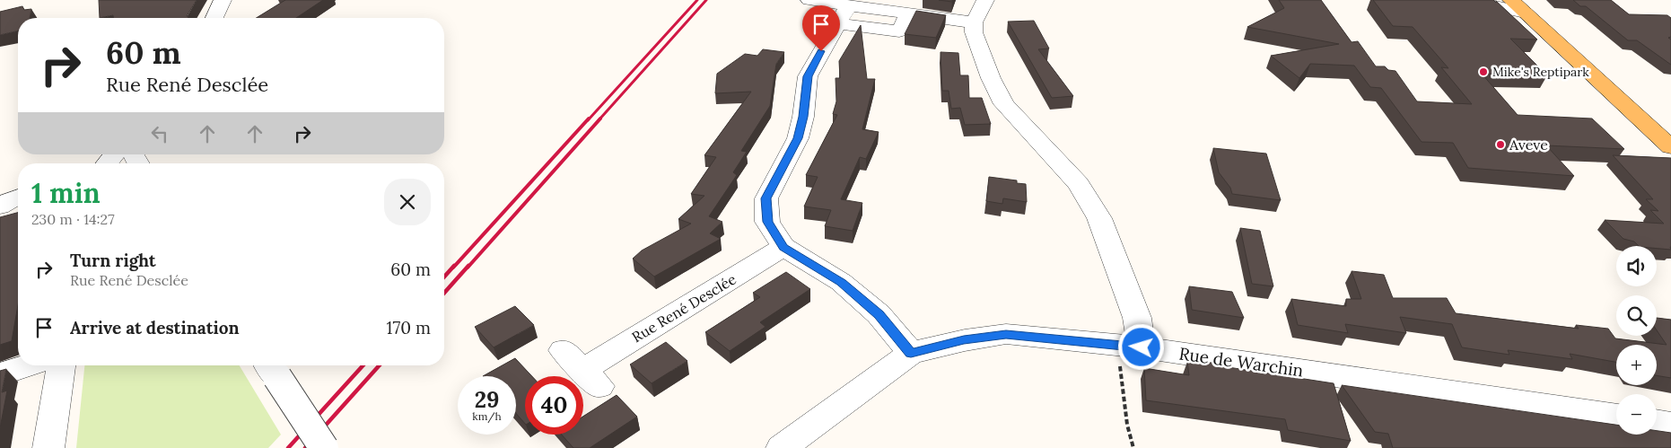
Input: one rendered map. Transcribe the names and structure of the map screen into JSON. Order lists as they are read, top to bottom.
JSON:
{
  "streets": {
    "street": ["Rue René Desclée", "Rue de Warchin"]
  },
  "places": ["Mike's Reptipark", "Aveve"],
  "page": {
    "turn": ["60 m", "Rue René Desclée"],
    "heading": ["1 min", "230 m · 14:27"],
    "list": [
      {
        "name": "Turn right",
        "note": "Rue René Desclée",
        "value": "60 m"
      },
      {
        "name": "Arrive at destination",
        "value": "170 m"
      }
    ],
    "map_buttons": ["+", "−"],
    "speed": "29 km/h",
    "limit": "40"
  }
}
